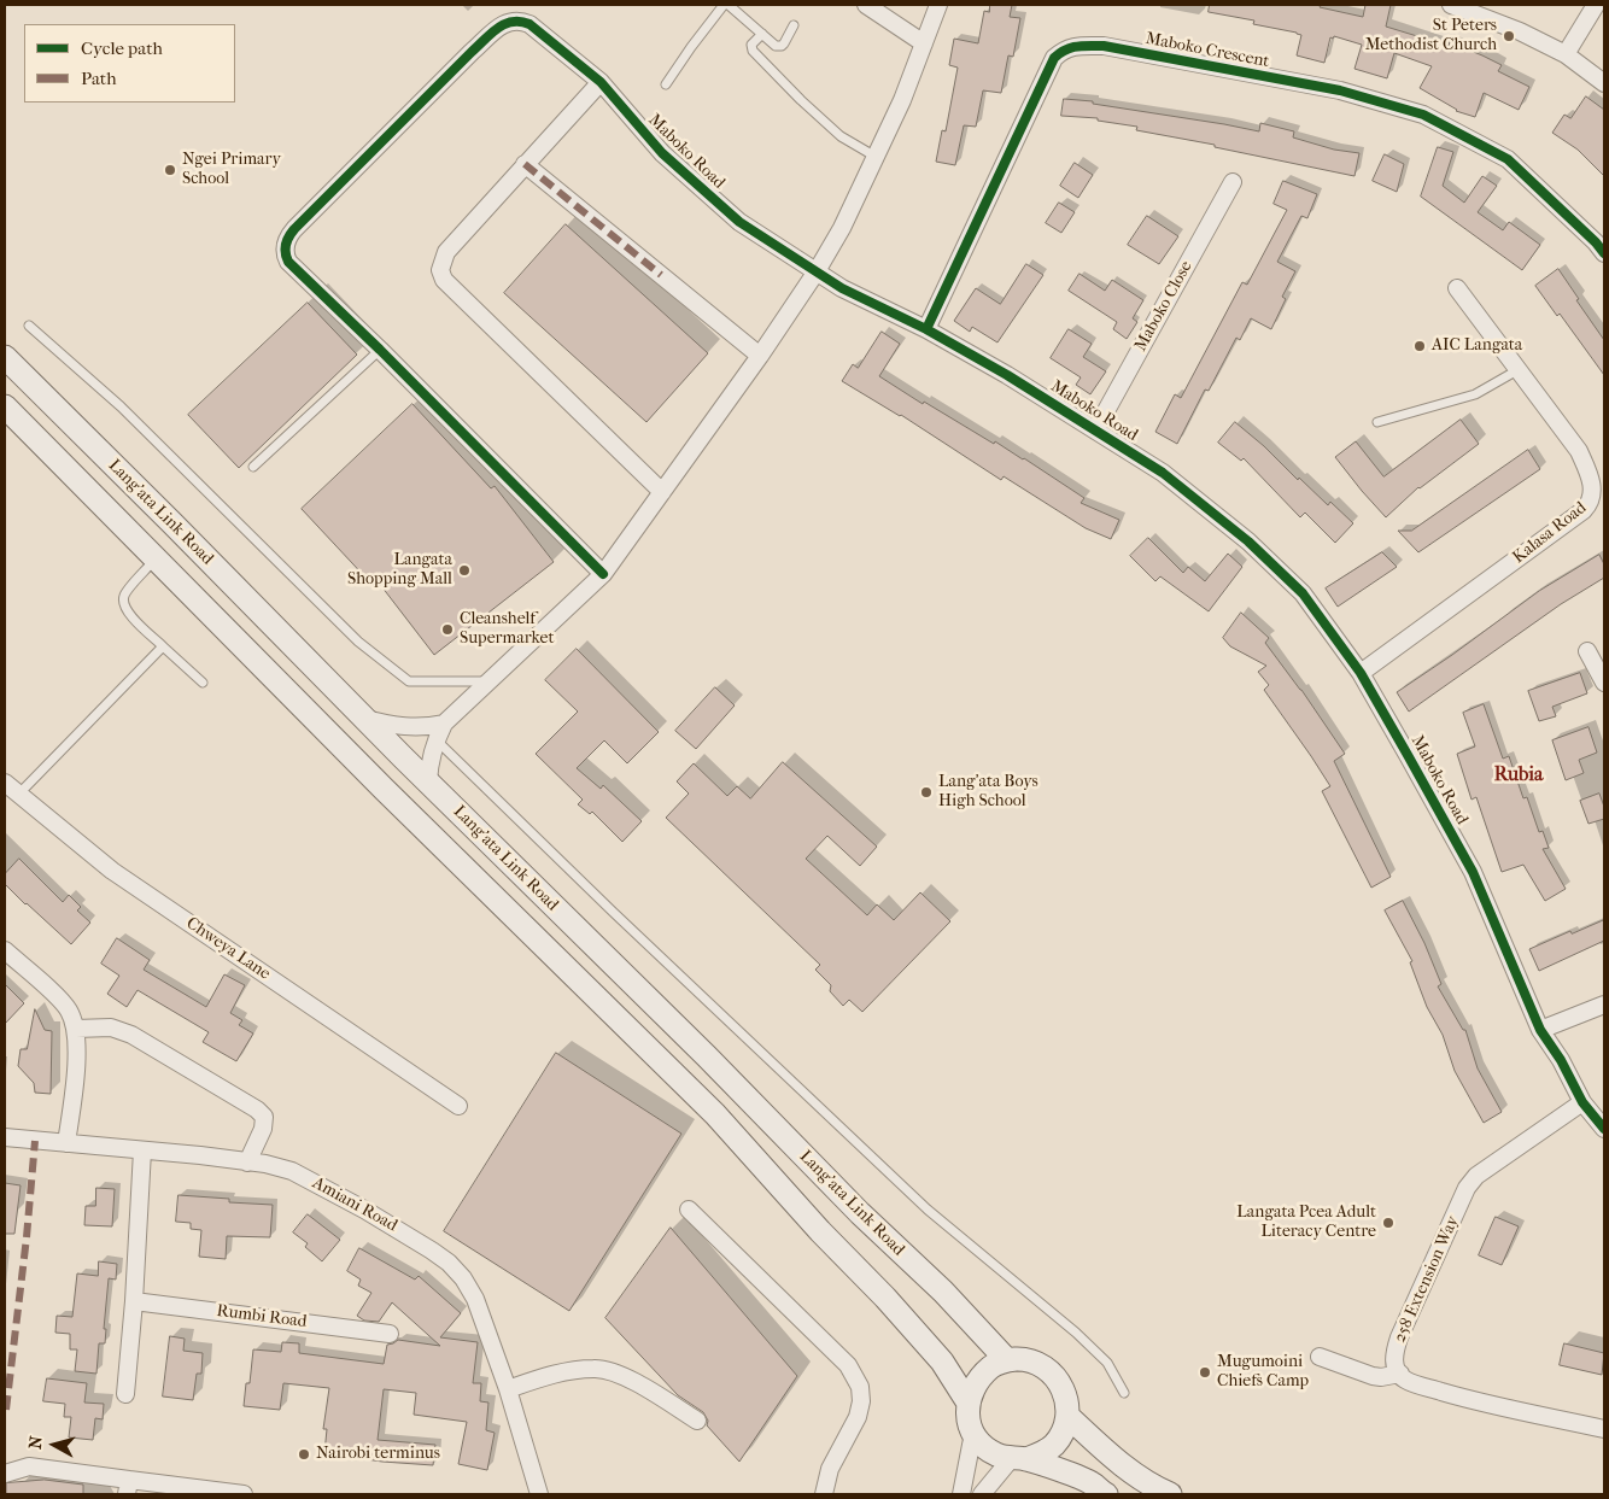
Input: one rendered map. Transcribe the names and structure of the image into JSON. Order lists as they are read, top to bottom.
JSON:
{
  "streets": {
    "main road": ["Lang'ata Link Road"],
    "street": [
      "Maboko Crescent",
      "Maboko Road",
      "Maboko Close",
      "Kalasa Road",
      "Chweya Lane",
      "Amiani Road",
      "258 Extension Way",
      "Rumbi Road"
    ]
  },
  "crossings": [
    ["Maboko Crescent", "Maboko Road"],
    ["Maboko Road", "Maboko Close"],
    ["Maboko Road", "Kalasa Road"],
    ["Maboko Road", "258 Extension Way"]
  ],
  "districts": ["Rubia"],
  "places": [
    "St Peters Methodist Church",
    "Ngei Primary School",
    "AIC Langata",
    "Langata Shopping Mall",
    "Cleanshelf Supermarket",
    "Lang'ata Boys High School",
    "Langata Pcea Adult Literacy Centre",
    "Mugumoini Chiefs Camp",
    "Nairobi terminus"
  ],
  "legend": ["Cycle path", "Path"],
  "north": "left"
}
